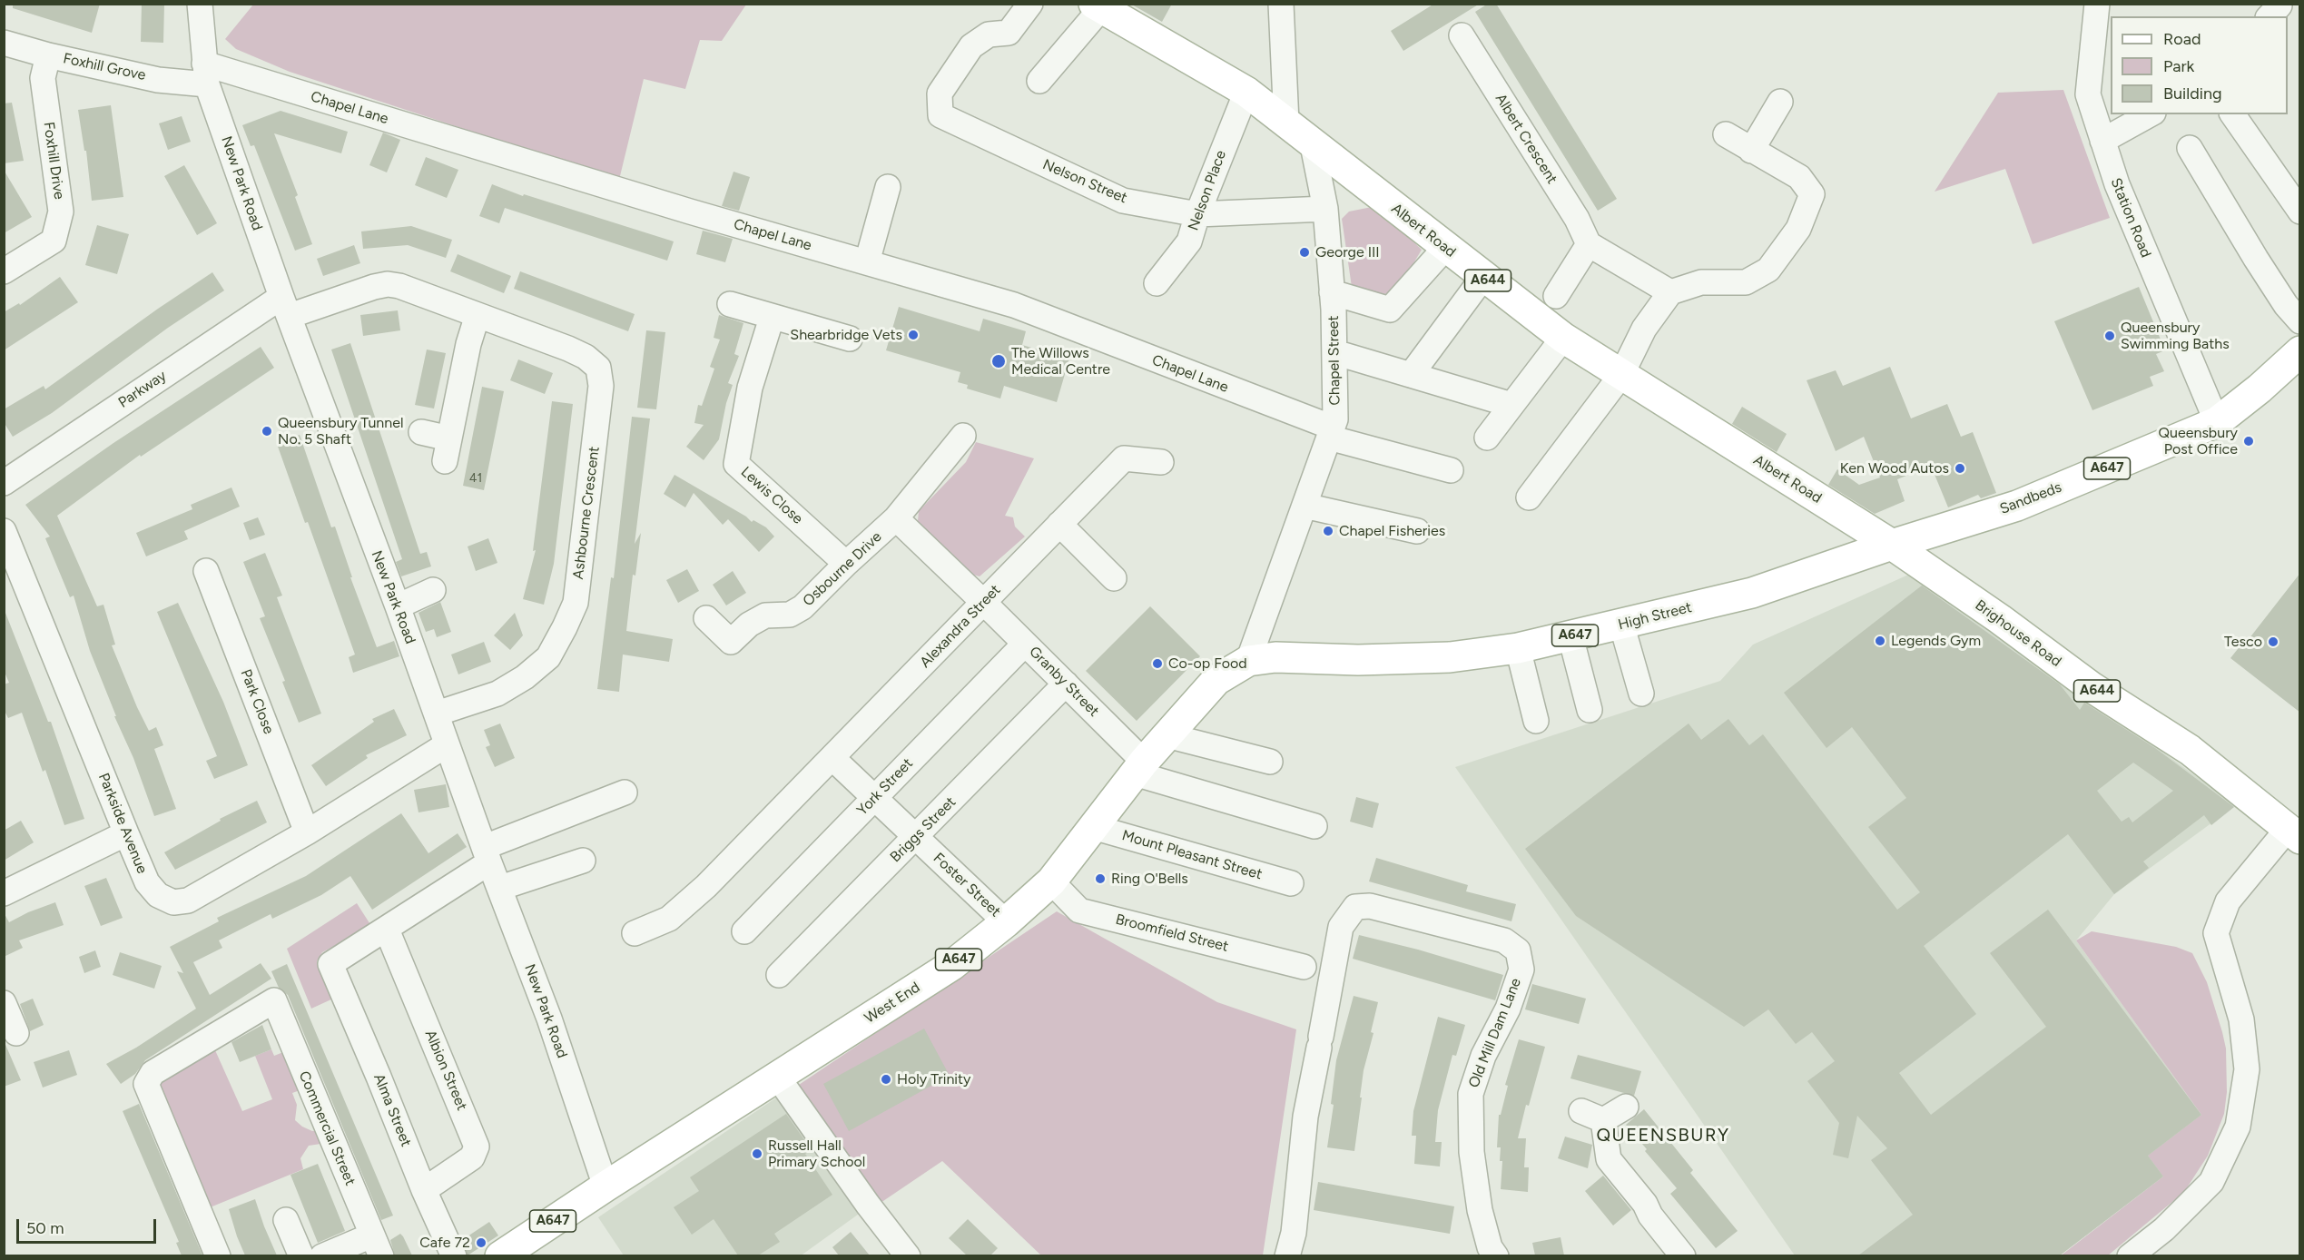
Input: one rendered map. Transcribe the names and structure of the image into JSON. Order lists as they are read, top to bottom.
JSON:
{
  "streets": {
    "main road": [
      "Albert Road",
      "A644",
      "A647",
      "Sandbeds",
      "High Street",
      "Brighouse Road",
      "West End"
    ],
    "street": [
      "Foxhill Grove",
      "Chapel Lane",
      "Albert Crescent",
      "Foxhill Drive",
      "Nelson Street",
      "New Park Road",
      "Nelson Place",
      "Station Road",
      "Chapel Street",
      "Parkway",
      "Lewis Close",
      "Ashbourne Crescent",
      "Osbourne Drive",
      "Alexandra Street",
      "Granby Street",
      "Park Close",
      "York Street",
      "Parkside Avenue",
      "Briggs Street",
      "Mount Pleasant Street",
      "Foster Street",
      "Broomfield Street",
      "Old Mill Dam Lane",
      "Albion Street",
      "Alma Street",
      "Commercial Street"
    ]
  },
  "crossings": [
    ["Foxhill Grove", "Chapel Lane"],
    ["Foxhill Grove", "Foxhill Drive"],
    ["Foxhill Grove", "New Park Road"],
    ["Chapel Lane", "New Park Road"],
    ["Chapel Lane", "Chapel Street"],
    ["Nelson Street", "Nelson Place"],
    ["Nelson Street", "Chapel Street"],
    ["New Park Road", "Parkway"],
    ["New Park Road", "Ashbourne Crescent"],
    ["New Park Road", "Parkside Avenue"],
    ["New Park Road", "West End"],
    ["Nelson Place", "Albert Road"],
    ["Station Road", "Sandbeds"],
    ["Albert Road", "Chapel Street"],
    ["Albert Road", "Sandbeds"],
    ["Albert Road", "High Street"],
    ["Albert Road", "Brighouse Road"],
    ["Chapel Street", "High Street"],
    ["Chapel Street", "West End"],
    ["Parkway", "Ashbourne Crescent"],
    ["Lewis Close", "Osbourne Drive"],
    ["Sandbeds", "High Street"],
    ["Sandbeds", "Brighouse Road"],
    ["High Street", "Brighouse Road"],
    ["High Street", "West End"],
    ["Alexandra Street", "Granby Street"],
    ["Alexandra Street", "Foster Street"],
    ["Granby Street", "York Street"],
    ["Granby Street", "Briggs Street"],
    ["Granby Street", "West End"],
    ["Park Close", "Parkside Avenue"],
    ["York Street", "Foster Street"],
    ["Briggs Street", "Foster Street"],
    ["Mount Pleasant Street", "West End"],
    ["Foster Street", "West End"],
    ["Broomfield Street", "West End"],
    ["Albion Street", "Alma Street"]
  ],
  "districts": ["QUEENSBURY"],
  "places": [
    "George III",
    "Shearbridge Vets",
    "Queensbury Swimming Baths",
    "The Willows Medical Centre",
    "Queensbury Tunnel No. 5 Shaft",
    "Queensbury Post Office",
    "Ken Wood Autos",
    "Chapel Fisheries",
    "Legends Gym",
    "Tesco",
    "Co-op Food",
    "Ring O'Bells",
    "Holy Trinity",
    "Russell Hall Primary School",
    "Cafe 72"
  ],
  "house_numbers": ["41"],
  "legend": ["Road", "Park", "Building"],
  "scale_bar": "50 m"
}
